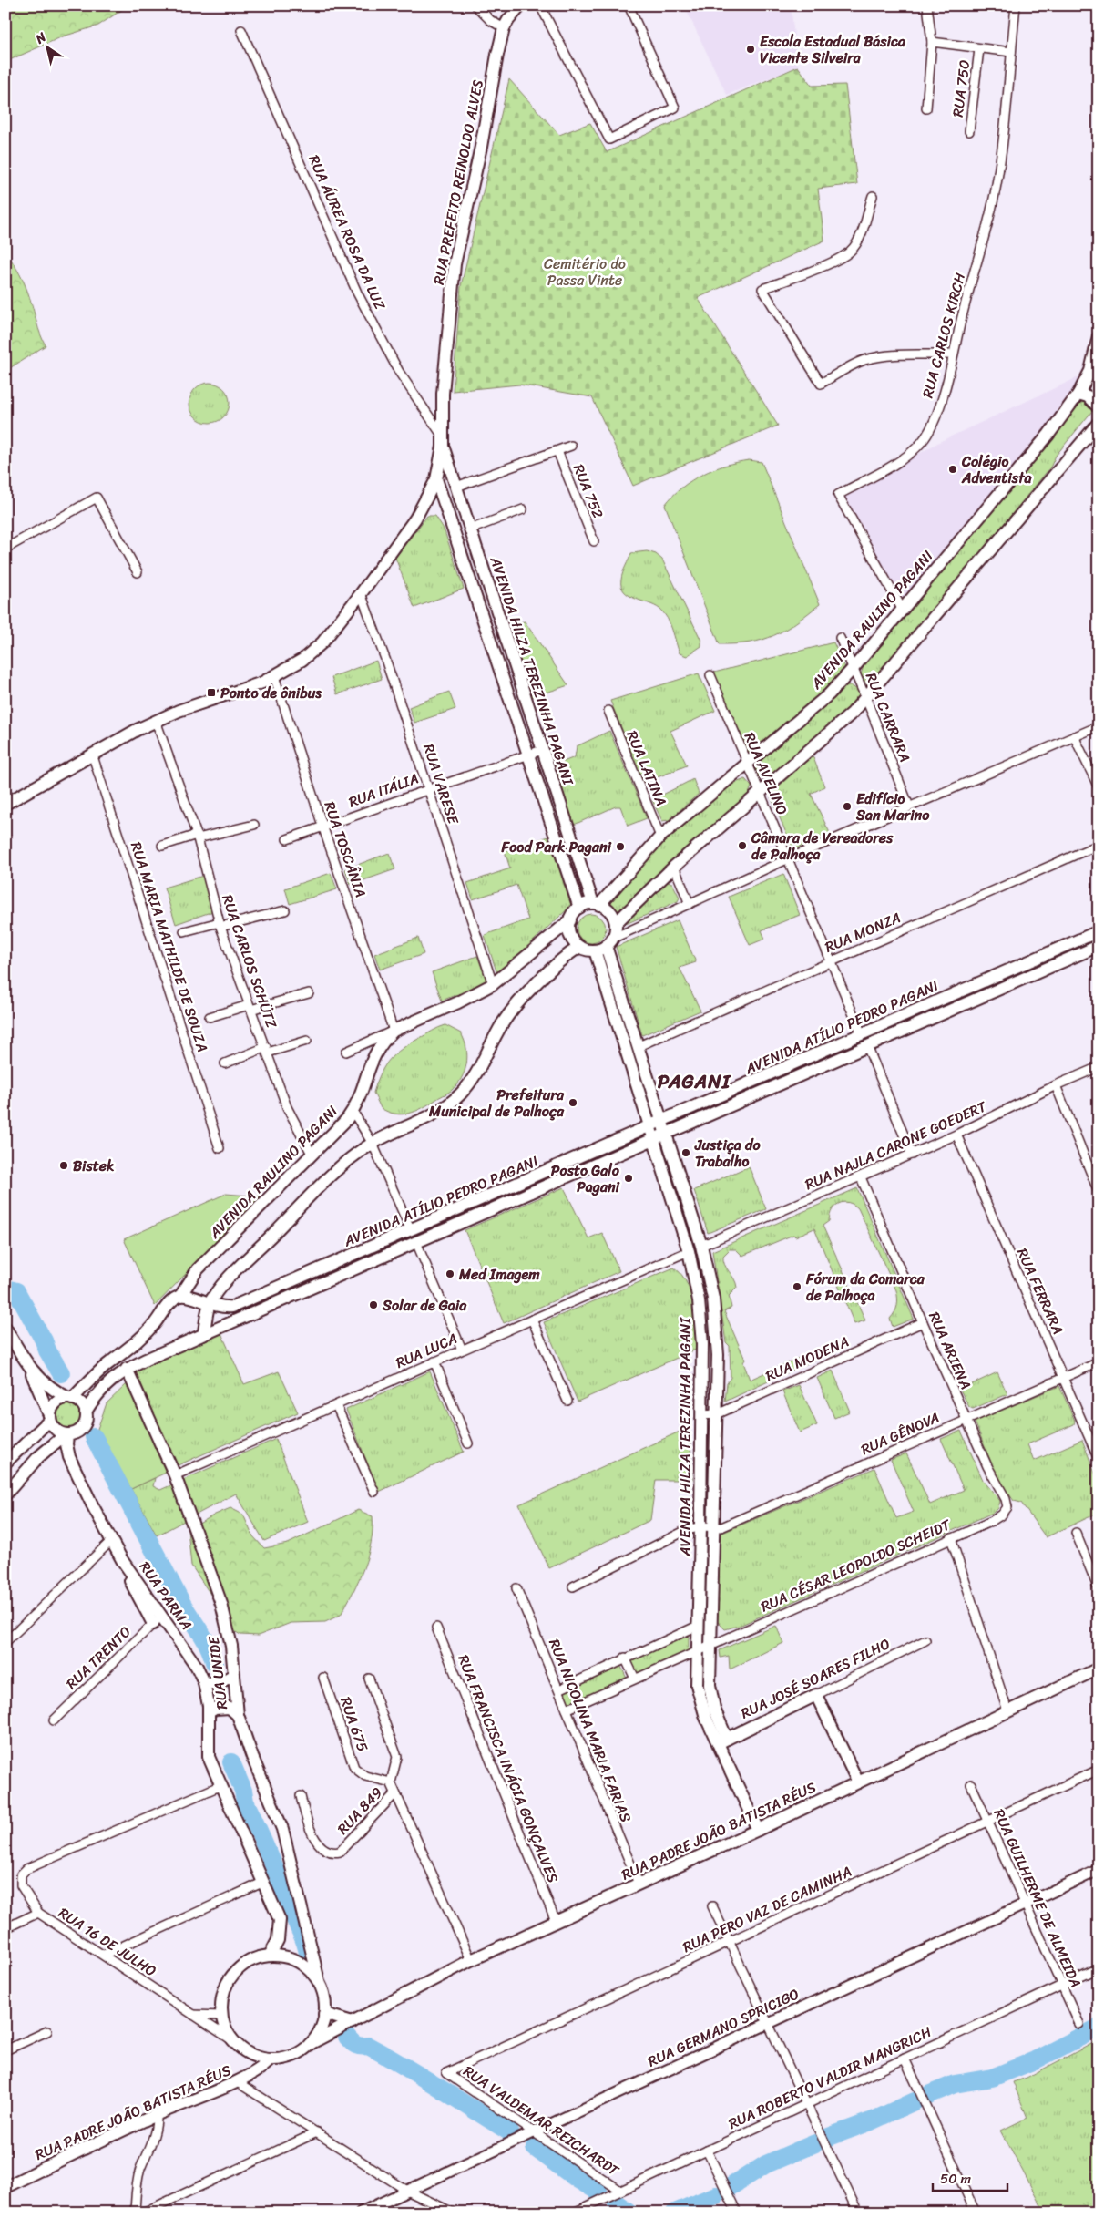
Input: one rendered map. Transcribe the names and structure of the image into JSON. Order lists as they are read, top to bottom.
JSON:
{
  "streets": {
    "main road": [
      "RUA PREFEITO REINOLDO ALVES",
      "AVENIDA RAULINO PAGANI",
      "AVENIDA HILZA TEREZINHA PAGANI",
      "AVENIDA ATÍLIO PEDRO PAGANI",
      "RUA PARMA",
      "RUA UNIDE",
      "RUA JOSÉ SOARES FILHO",
      "RUA PADRE JOÃO BATISTA RÉUS"
    ],
    "street": [
      "RUA 750",
      "RUA ÁUREA ROSA DA LUZ",
      "RUA CARLOS KIRCH",
      "RUA 752",
      "RUA CARRARA",
      "RUA LATINA",
      "RUA AVELINO",
      "RUA VARESE",
      "RUA ITÁLIA",
      "RUA TOSCÂNIA",
      "RUA MONZA",
      "RUA MARIA MATHILDE DE SOUZA",
      "RUA CARLOS SCHÜTZ",
      "RUA NAJLA CARONE GOEDERT",
      "RUA FERRARA",
      "RUA LUCA",
      "RUA ARIENA",
      "RUA MODENA",
      "RUA GÊNOVA",
      "RUA CÉSAR LEOPOLDO SCHEIDT",
      "RUA TRENTO",
      "RUA 675",
      "RUA NICOLINA MARIA FARIAS",
      "RUA FRANCISCA INÁCIA GONÇALVES",
      "RUA 849",
      "RUA GUILHERME DE ALMEIDA",
      "RUA PERO VAZ DE CAMINHA",
      "RUA 16 DE JULHO",
      "RUA GERMANO SPRICIGO",
      "RUA ROBERTO VALDIR MANGRICH",
      "RUA VALDEMAR REICHARDT"
    ]
  },
  "crossings": [
    ["RUA PREFEITO REINOLDO ALVES", "RUA ÁUREA ROSA DA LUZ"],
    ["RUA PREFEITO REINOLDO ALVES", "AVENIDA HILZA TEREZINHA PAGANI"],
    ["RUA ÁUREA ROSA DA LUZ", "AVENIDA HILZA TEREZINHA PAGANI"],
    ["RUA CARLOS KIRCH", "AVENIDA RAULINO PAGANI"],
    ["AVENIDA RAULINO PAGANI", "AVENIDA HILZA TEREZINHA PAGANI"],
    ["AVENIDA RAULINO PAGANI", "RUA CARRARA"],
    ["AVENIDA RAULINO PAGANI", "RUA LATINA"],
    ["AVENIDA RAULINO PAGANI", "RUA AVELINO"],
    ["AVENIDA RAULINO PAGANI", "RUA VARESE"],
    ["AVENIDA RAULINO PAGANI", "RUA TOSCÂNIA"],
    ["AVENIDA RAULINO PAGANI", "RUA CARLOS SCHÜTZ"],
    ["AVENIDA RAULINO PAGANI", "AVENIDA ATÍLIO PEDRO PAGANI"],
    ["AVENIDA HILZA TEREZINHA PAGANI", "RUA ITÁLIA"],
    ["AVENIDA HILZA TEREZINHA PAGANI", "RUA MONZA"],
    ["AVENIDA HILZA TEREZINHA PAGANI", "AVENIDA ATÍLIO PEDRO PAGANI"],
    ["AVENIDA HILZA TEREZINHA PAGANI", "RUA NAJLA CARONE GOEDERT"],
    ["AVENIDA HILZA TEREZINHA PAGANI", "RUA LUCA"],
    ["AVENIDA HILZA TEREZINHA PAGANI", "RUA MODENA"],
    ["AVENIDA HILZA TEREZINHA PAGANI", "RUA GÊNOVA"],
    ["AVENIDA HILZA TEREZINHA PAGANI", "RUA CÉSAR LEOPOLDO SCHEIDT"],
    ["AVENIDA HILZA TEREZINHA PAGANI", "RUA JOSÉ SOARES FILHO"],
    ["RUA AVELINO", "RUA MONZA"],
    ["RUA AVELINO", "AVENIDA ATÍLIO PEDRO PAGANI"],
    ["RUA VARESE", "RUA ITÁLIA"],
    ["RUA ITÁLIA", "RUA TOSCÂNIA"],
    ["AVENIDA ATÍLIO PEDRO PAGANI", "RUA PARMA"],
    ["AVENIDA ATÍLIO PEDRO PAGANI", "RUA UNIDE"],
    ["RUA NAJLA CARONE GOEDERT", "RUA FERRARA"],
    ["RUA NAJLA CARONE GOEDERT", "RUA ARIENA"],
    ["RUA FERRARA", "RUA GÊNOVA"],
    ["RUA LUCA", "RUA UNIDE"],
    ["RUA ARIENA", "RUA MODENA"],
    ["RUA ARIENA", "RUA GÊNOVA"],
    ["RUA ARIENA", "RUA CÉSAR LEOPOLDO SCHEIDT"],
    ["RUA CÉSAR LEOPOLDO SCHEIDT", "RUA NICOLINA MARIA FARIAS"],
    ["RUA PARMA", "RUA TRENTO"],
    ["RUA PARMA", "RUA UNIDE"],
    ["RUA PARMA", "RUA PADRE JOÃO BATISTA RÉUS"],
    ["RUA PARMA", "RUA 16 DE JULHO"],
    ["RUA UNIDE", "RUA PADRE JOÃO BATISTA RÉUS"],
    ["RUA UNIDE", "RUA 16 DE JULHO"],
    ["RUA NICOLINA MARIA FARIAS", "RUA PADRE JOÃO BATISTA RÉUS"],
    ["RUA FRANCISCA INÁCIA GONÇALVES", "RUA PADRE JOÃO BATISTA RÉUS"],
    ["RUA PADRE JOÃO BATISTA RÉUS", "RUA 16 DE JULHO"],
    ["RUA GUILHERME DE ALMEIDA", "RUA PERO VAZ DE CAMINHA"],
    ["RUA GUILHERME DE ALMEIDA", "RUA GERMANO SPRICIGO"],
    ["RUA GUILHERME DE ALMEIDA", "RUA ROBERTO VALDIR MANGRICH"],
    ["RUA PERO VAZ DE CAMINHA", "RUA VALDEMAR REICHARDT"],
    ["RUA GERMANO SPRICIGO", "RUA VALDEMAR REICHARDT"],
    ["RUA ROBERTO VALDIR MANGRICH", "RUA VALDEMAR REICHARDT"]
  ],
  "districts": ["PAGANI"],
  "parks": ["Cemitério do Passa Vinte"],
  "places": {
    "other": [
      "Escola Estadual Básica Vicente Silveira",
      "Colégio Adventista",
      "Edifício San Marino",
      "Câmara de Vereadores de Palhoça",
      "Food Park Pagani",
      "Prefeitura Municipal de Palhoça",
      "Justiça do Trabalho",
      "Bistek",
      "Posto Galo Pagani",
      "Med Imagem",
      "Fórum da Comarca de Palhoça",
      "Solar de Gaia"
    ],
    "transit": ["Ponto de ônibus"]
  },
  "scale_bar": "50 m",
  "north": "top left"
}
